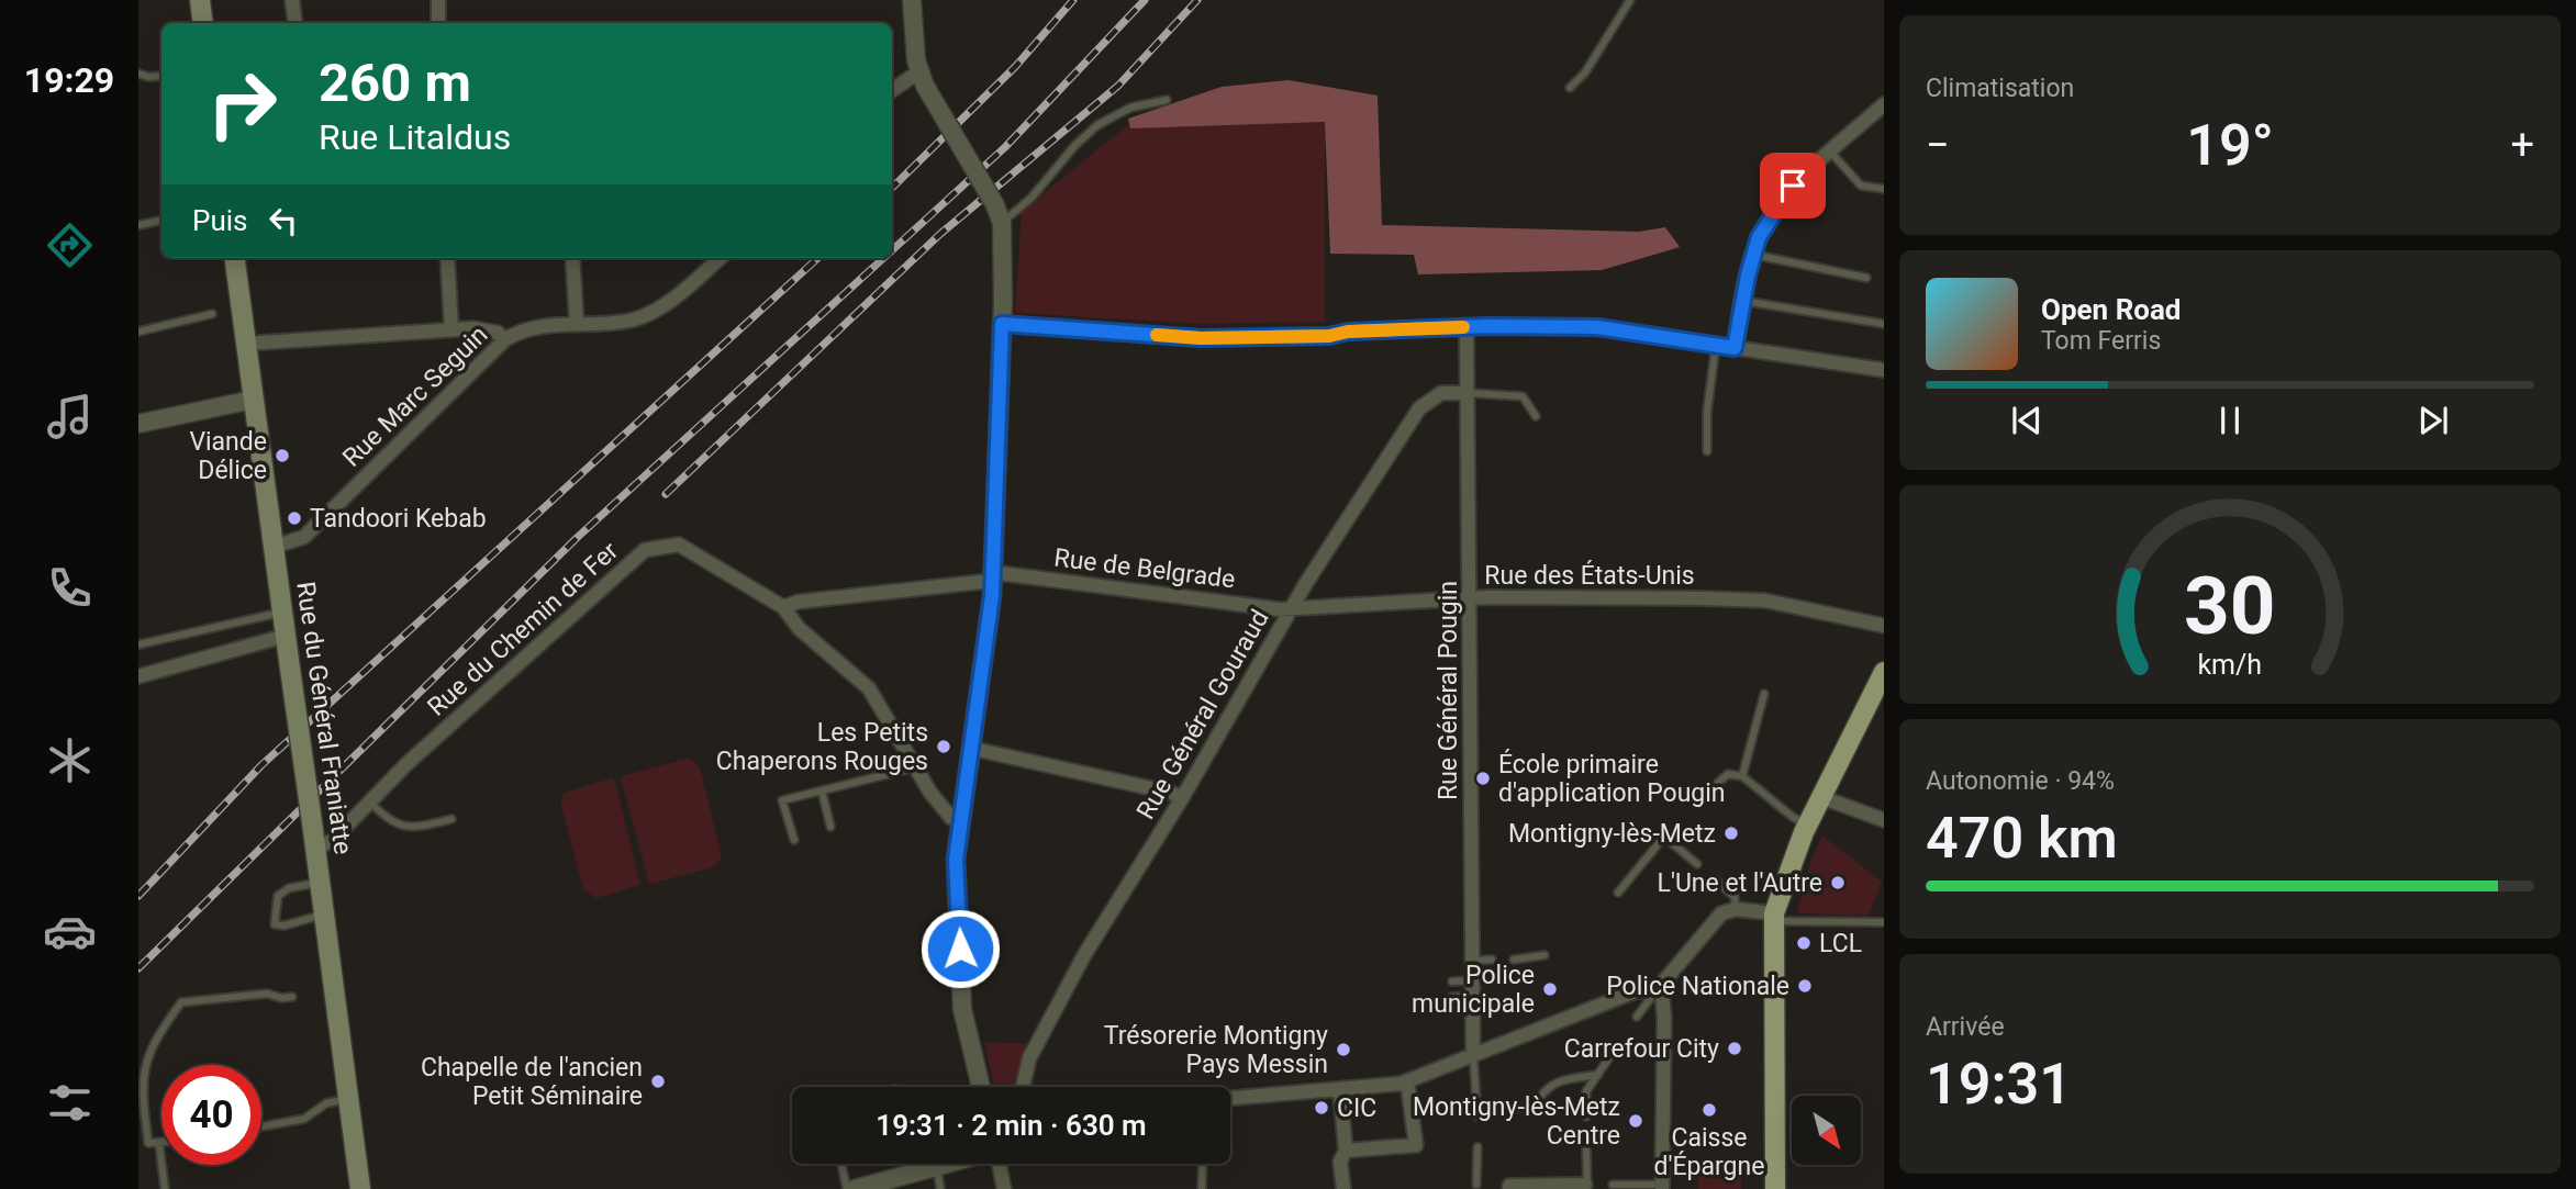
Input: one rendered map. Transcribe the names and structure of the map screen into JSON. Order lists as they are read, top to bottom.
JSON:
{
  "streets": {
    "main road": ["Rue du Général Franiatte"],
    "street": [
      "Rue Marc Seguin",
      "Rue de Belgrade",
      "Rue des États-Unis",
      "Rue du Chemin de Fer",
      "Rue Général Pougin",
      "Rue Général Gouraud"
    ]
  },
  "crossings": [
    ["Rue Marc Seguin", "Rue du Général Franiatte"],
    ["Rue de Belgrade", "Rue des États-Unis"],
    ["Rue de Belgrade", "Rue du Chemin de Fer"],
    ["Rue de Belgrade", "Rue Général Gouraud"],
    ["Rue des États-Unis", "Rue Général Pougin"],
    ["Rue des États-Unis", "Rue Général Gouraud"],
    ["Rue du Chemin de Fer", "Rue du Général Franiatte"],
    ["Rue Général Pougin", "Rue Général Gouraud"]
  ],
  "places": [
    "Viande Délice",
    "Tandoori Kebab",
    "Les Petits Chaperons Rouges",
    "École primaire d'application Pougin",
    "Montigny-lès-Metz",
    "L'Une et l'Autre",
    "LCL",
    "Police Nationale",
    "Police municipale",
    "Carrefour City",
    "Trésorerie Montigny Pays Messin",
    "Chapelle de l'ancien Petit Séminaire",
    "CIC",
    "Caisse d'Épargne",
    "Montigny-lès-Metz Centre"
  ],
  "north": "bottom right",
  "page": {
    "tabs": "19:29",
    "tile": [
      "Climatisation",
      ["Autonomie · 94%", "470 km"],
      ["Arrivée", "19:31"]
    ],
    "turn": ["260 m", "Rue Litaldus"],
    "heat": ["−", "19°", "+"],
    "then": "Puis",
    "song": ["Open Road", "Tom Ferris"],
    "limit": "40",
    "trip": "19:31 · 2 min · 630 m",
    "gauge": ["30", "km/h"]
  }
}
